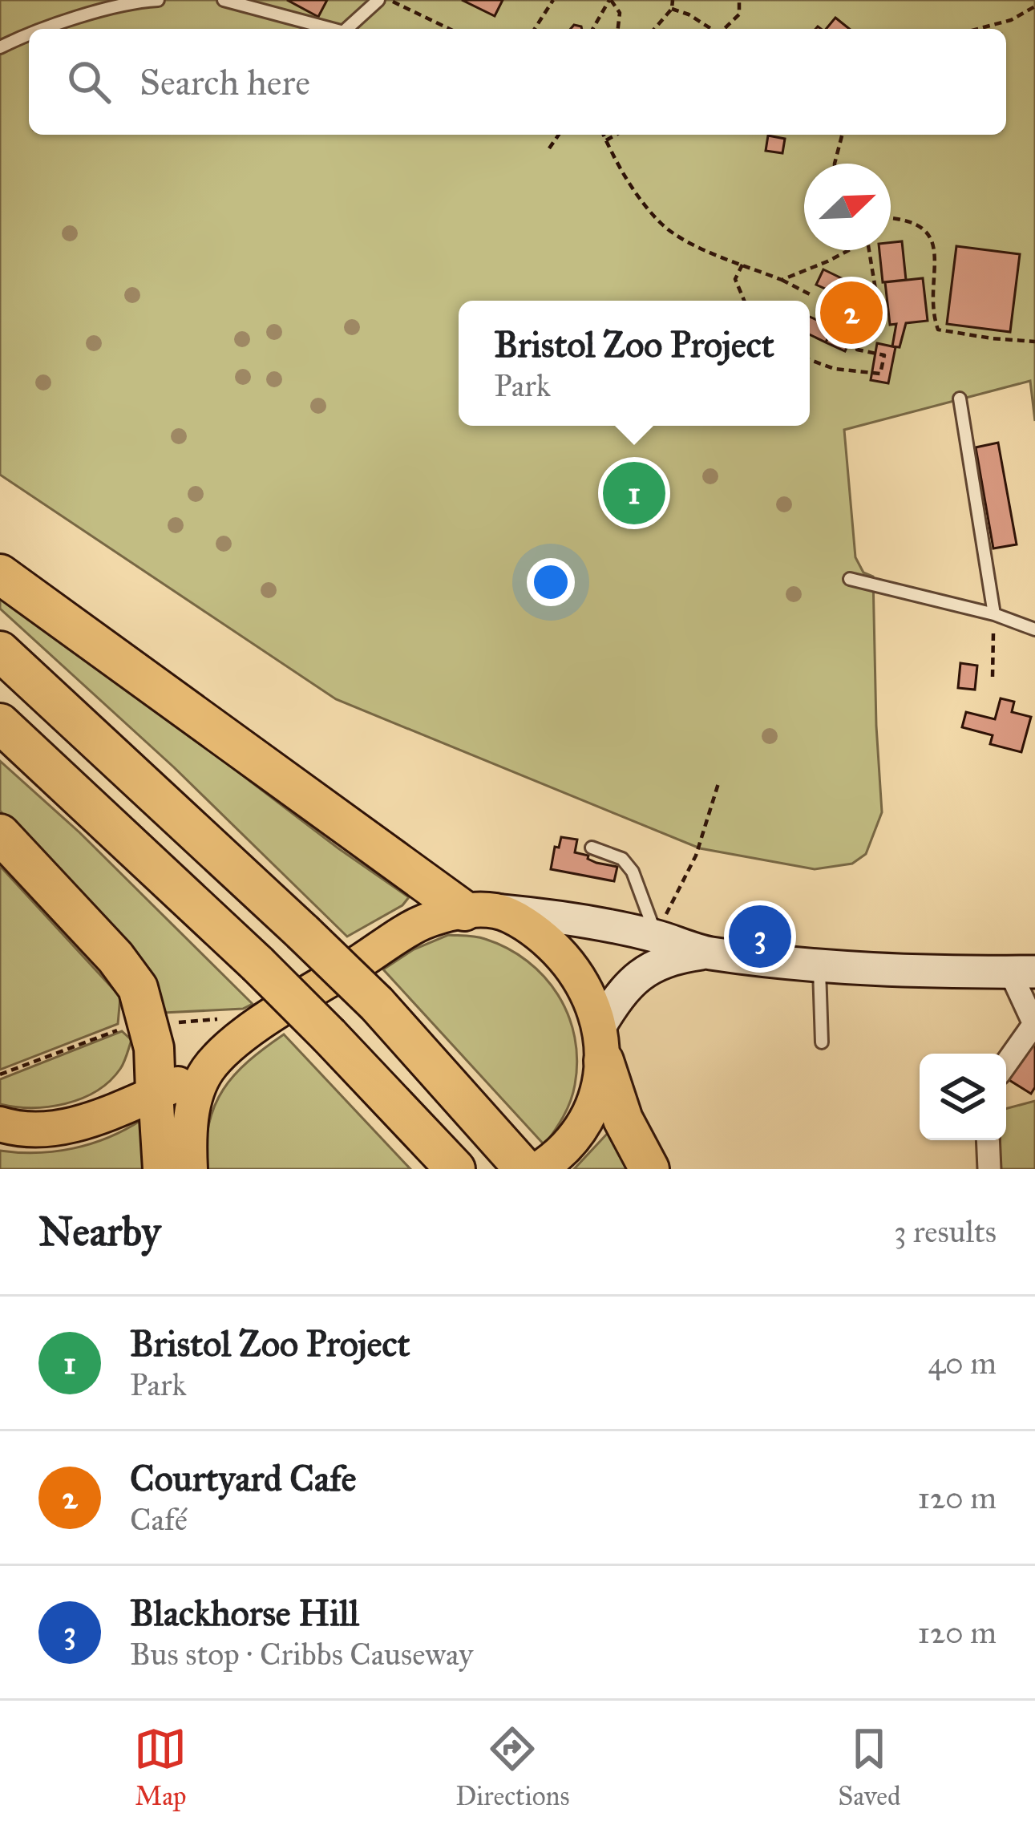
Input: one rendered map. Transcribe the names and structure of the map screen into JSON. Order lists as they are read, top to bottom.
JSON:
{
  "north": "top right",
  "page": {
    "search": "Search here",
    "pins": ["2", "1", "3"],
    "popup": ["Bristol Zoo Project", "Park"],
    "heading": ["Nearby", "3 results"],
    "list": [
      {
        "mark": "1",
        "name": "Bristol Zoo Project",
        "note": "Park",
        "value": "40 m"
      },
      {
        "mark": "2",
        "name": "Courtyard Cafe",
        "note": "Café",
        "value": "120 m"
      },
      {
        "mark": "3",
        "name": "Blackhorse Hill",
        "note": "Bus stop · Cribbs Causeway",
        "value": "120 m"
      }
    ],
    "nav": ["Map", "Directions", "Saved"]
  }
}
